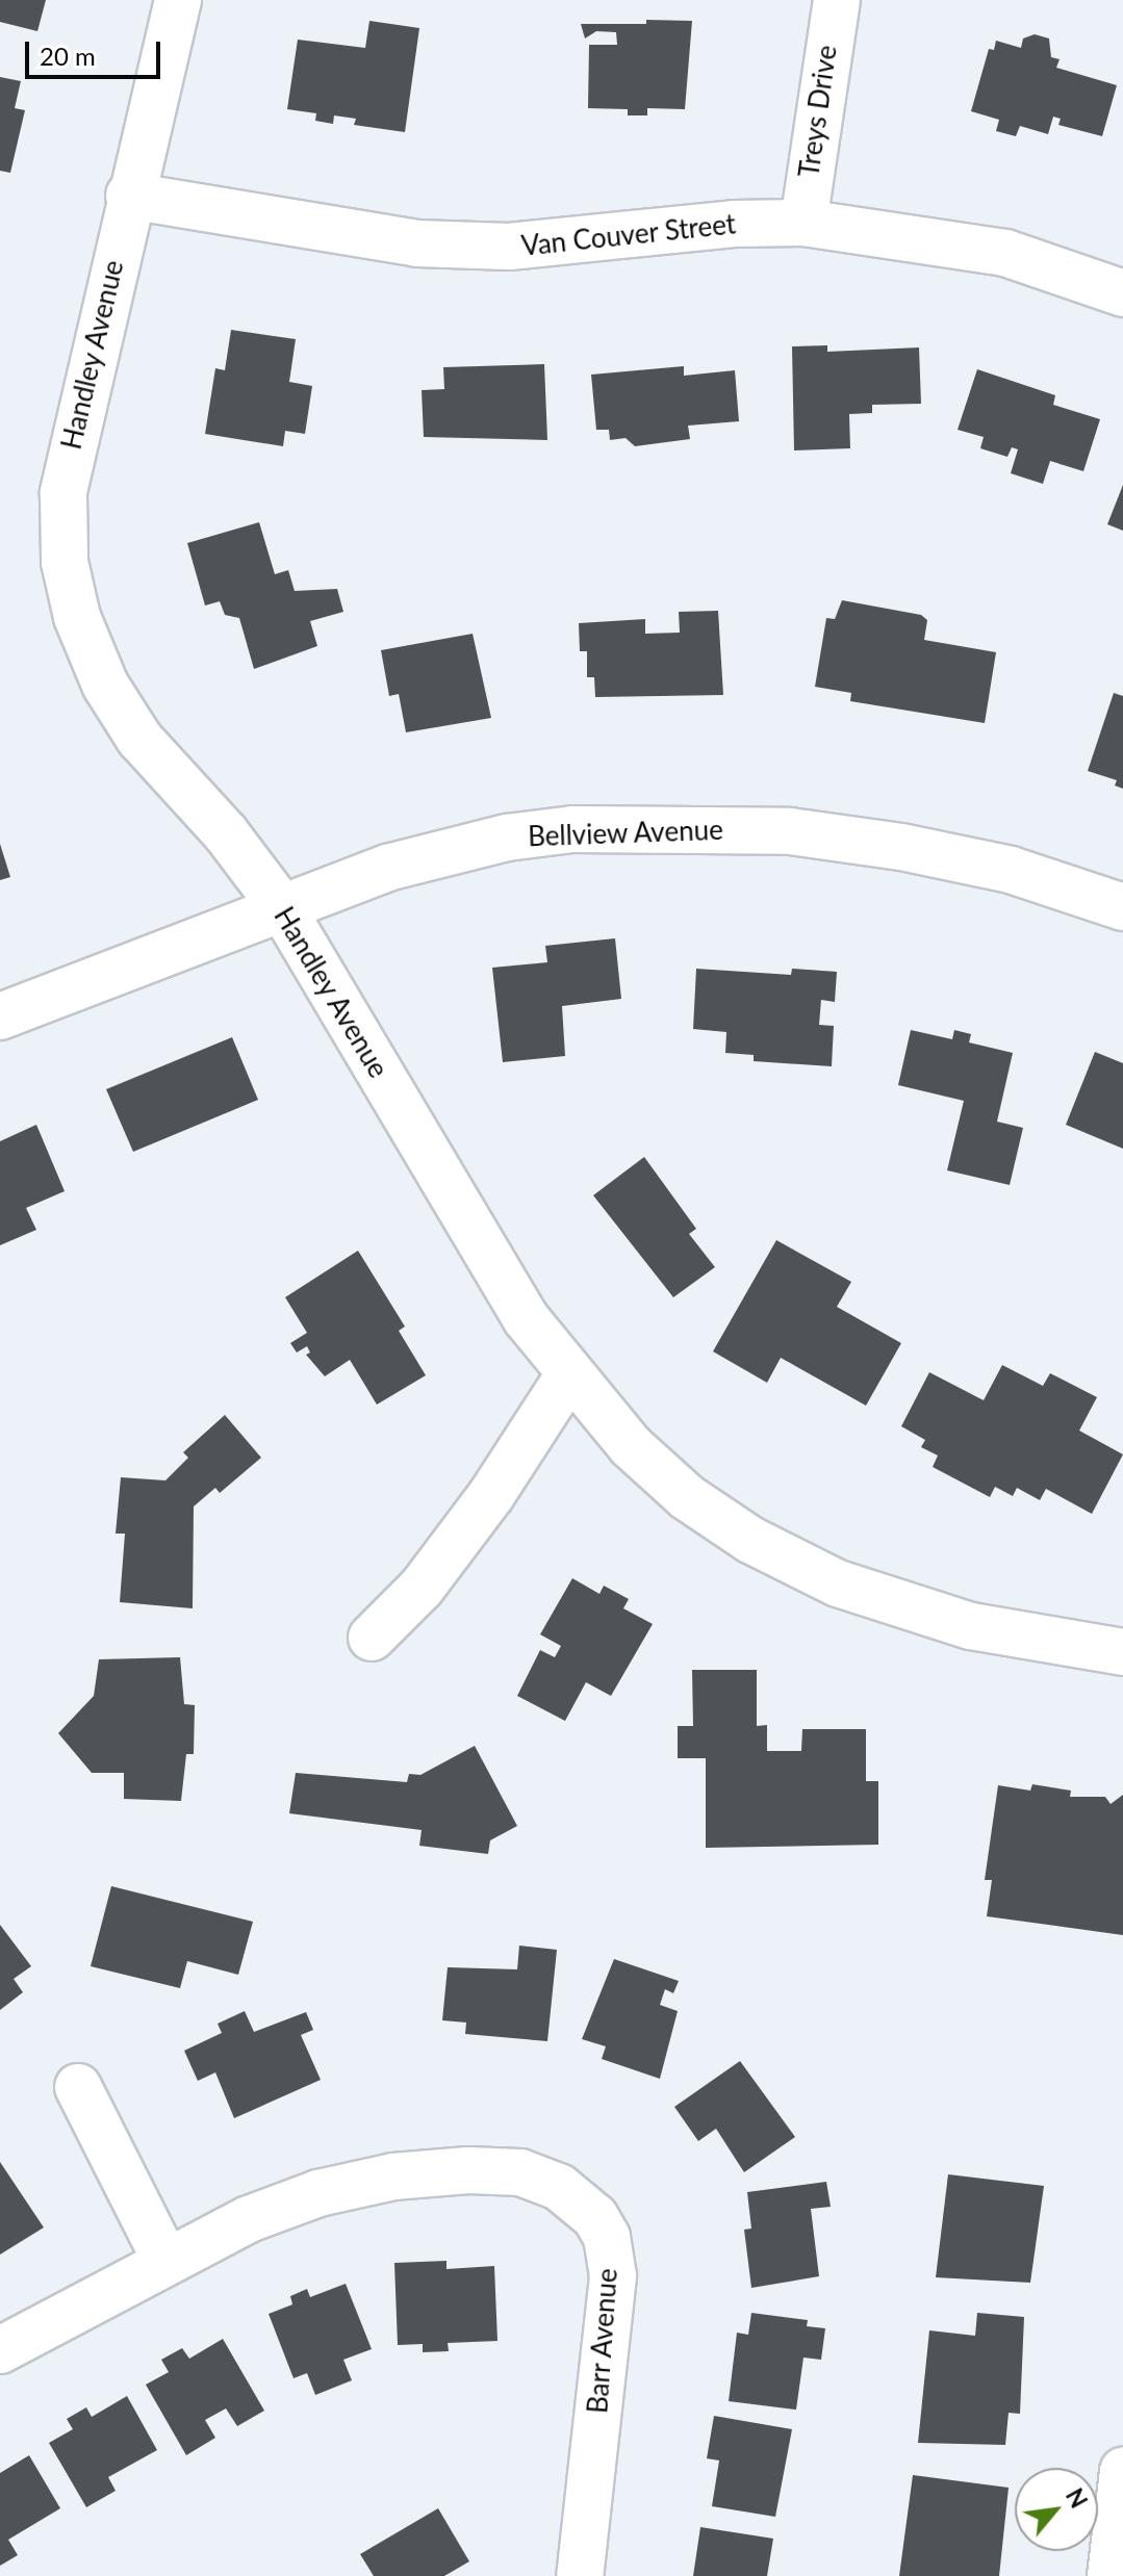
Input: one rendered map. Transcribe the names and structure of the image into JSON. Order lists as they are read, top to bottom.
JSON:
{
  "streets": {
    "street": [
      "Treys Drive",
      "Van Couver Street",
      "Handley Avenue",
      "Bellview Avenue",
      "Barr Avenue"
    ]
  },
  "crossings": [
    ["Treys Drive", "Van Couver Street"],
    ["Van Couver Street", "Handley Avenue"],
    ["Handley Avenue", "Bellview Avenue"]
  ],
  "scale_bar": "20 m",
  "north": "top right"
}
